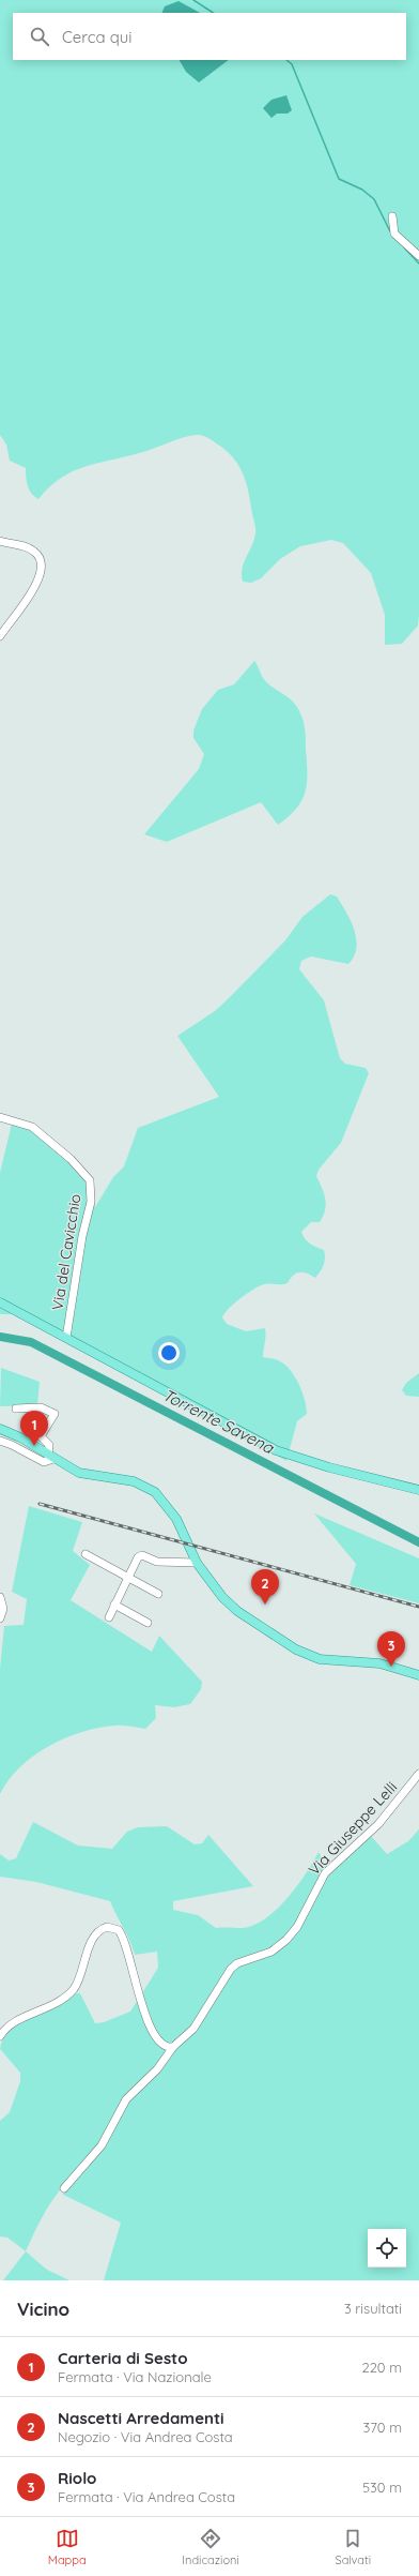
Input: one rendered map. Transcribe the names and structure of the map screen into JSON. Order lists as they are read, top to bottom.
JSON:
{
  "streets": {
    "street": ["Via del Cavicchio", "Via Giuseppe Lelli"]
  },
  "water": ["Torrente Savena"],
  "page": {
    "search": "Cerca qui",
    "pins": ["1", "2", "3"],
    "heading": ["Vicino", "3 risultati"],
    "list": [
      {
        "mark": "1",
        "name": "Carteria di Sesto",
        "note": "Fermata · Via Nazionale",
        "value": "220 m"
      },
      {
        "mark": "2",
        "name": "Nascetti Arredamenti",
        "note": "Negozio · Via Andrea Costa",
        "value": "370 m"
      },
      {
        "mark": "3",
        "name": "Riolo",
        "note": "Fermata · Via Andrea Costa",
        "value": "530 m"
      }
    ],
    "nav": ["Mappa", "Indicazioni", "Salvati"]
  }
}
